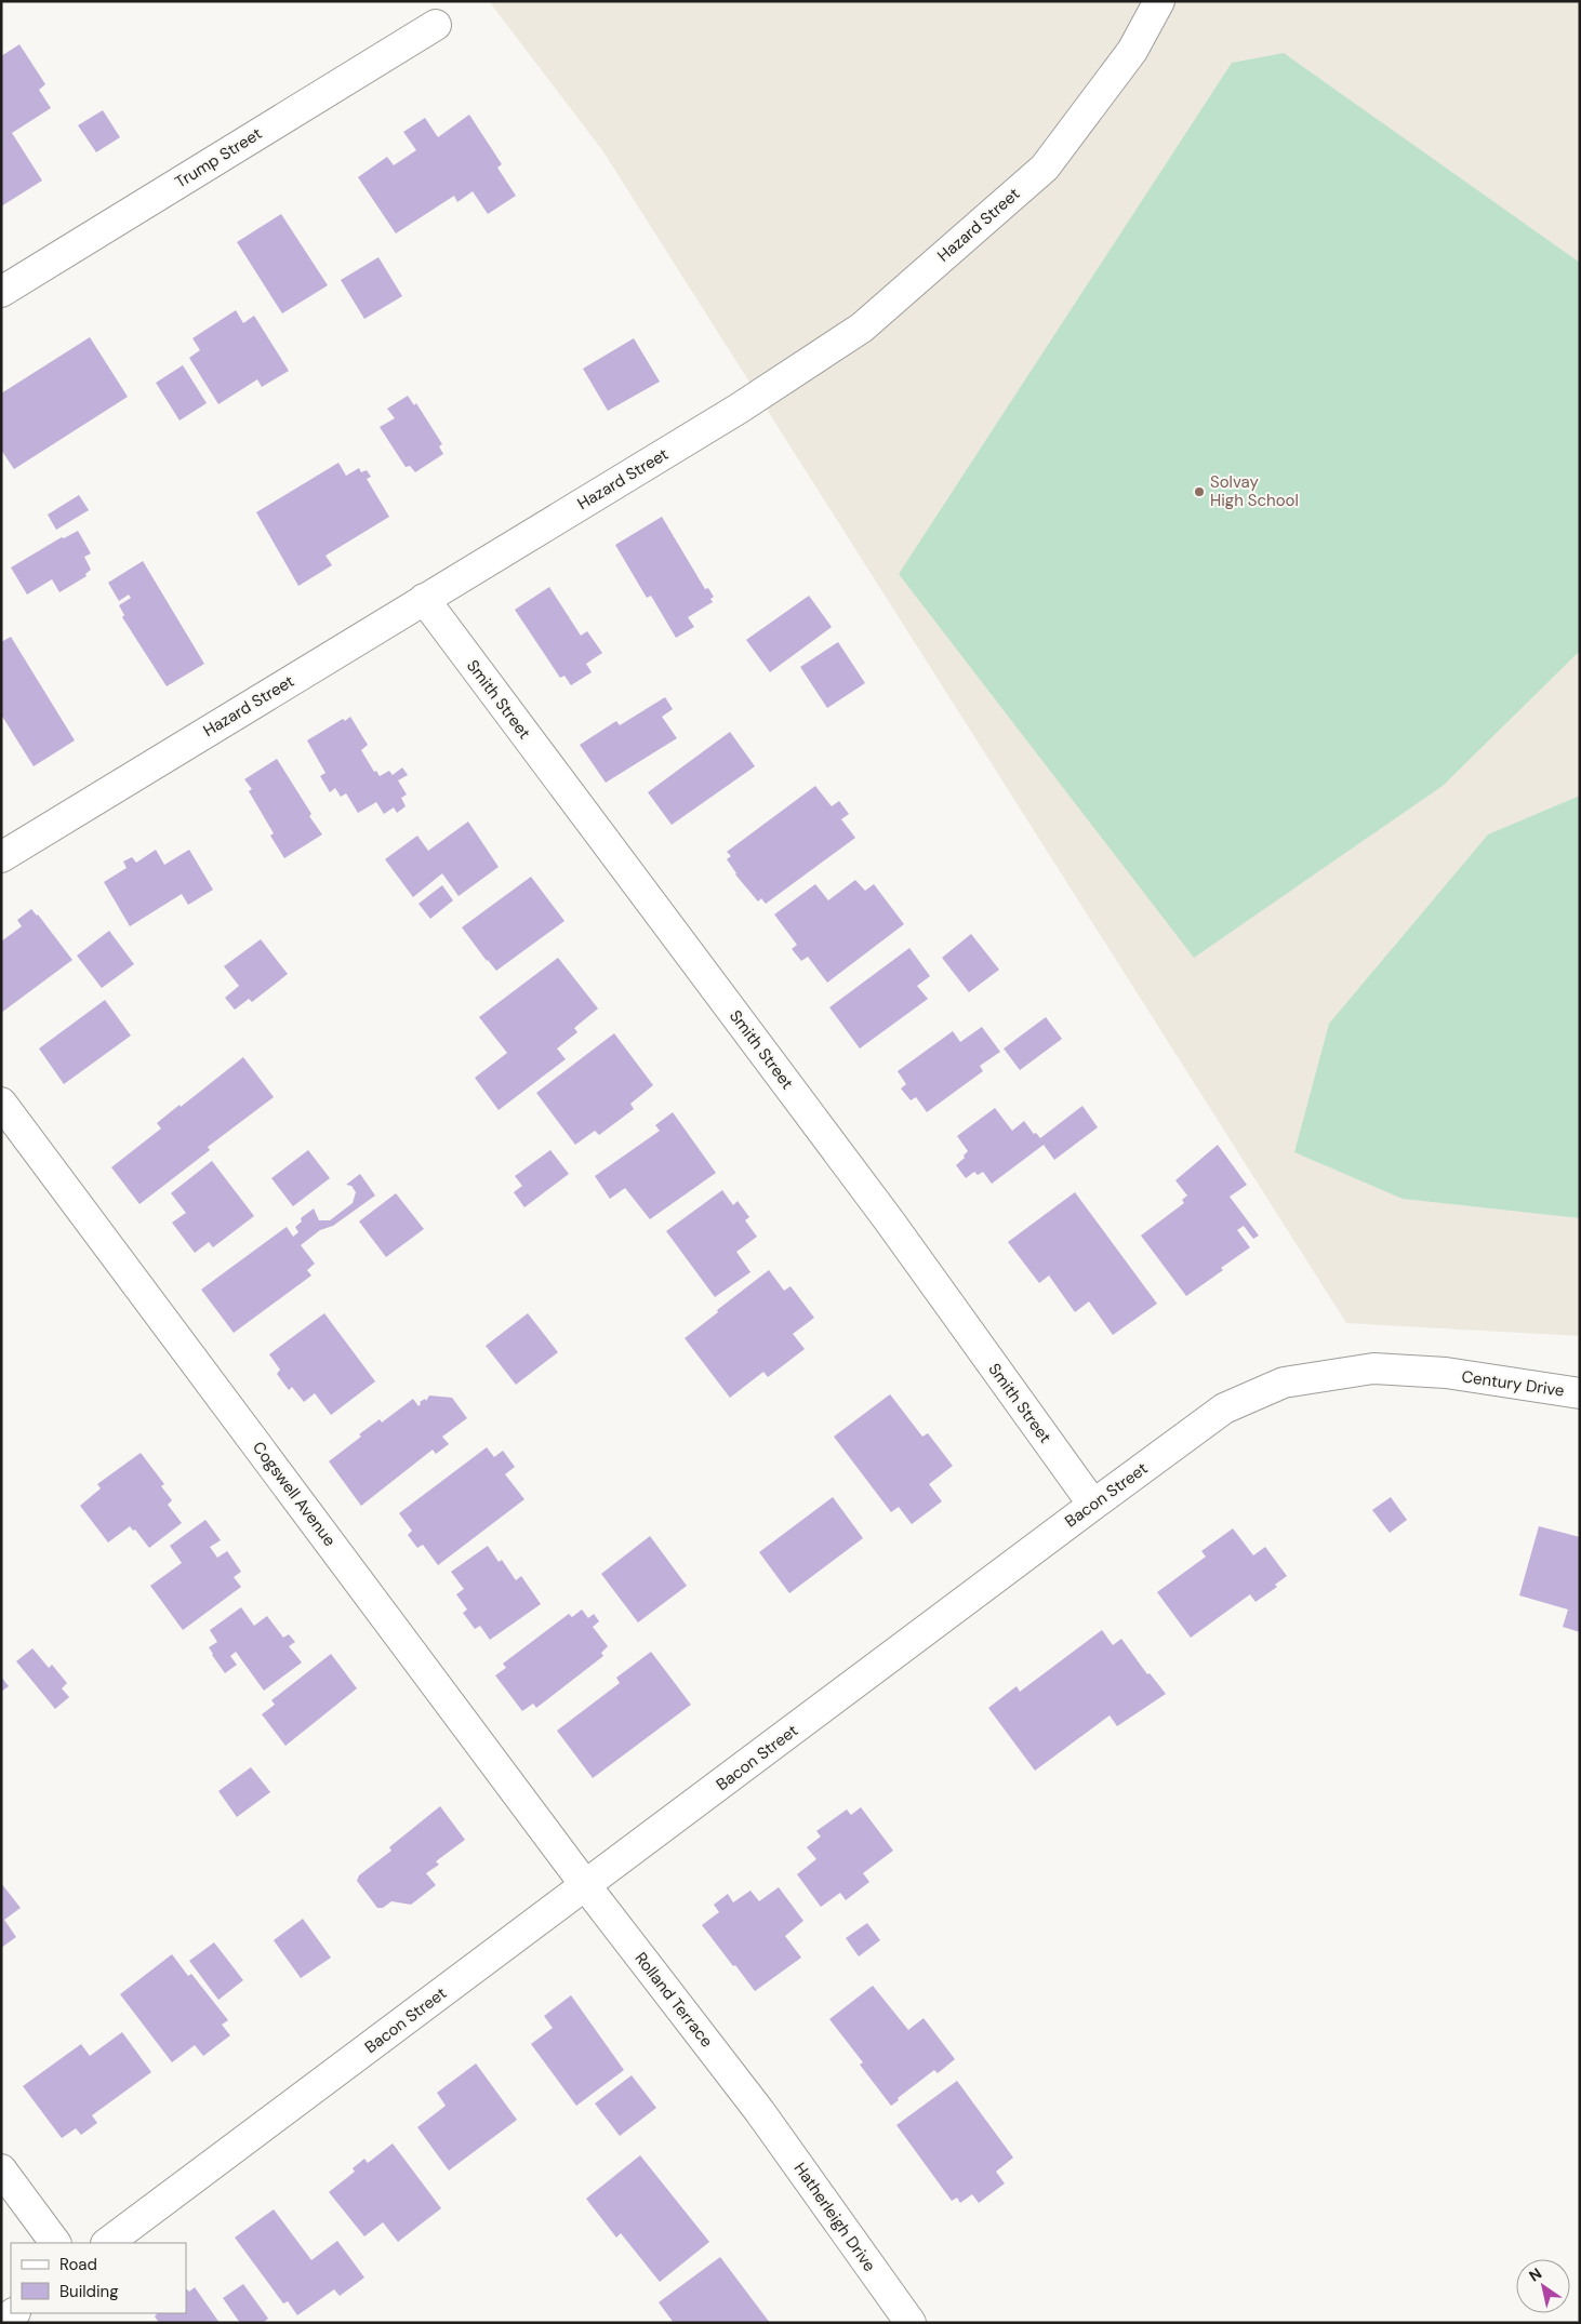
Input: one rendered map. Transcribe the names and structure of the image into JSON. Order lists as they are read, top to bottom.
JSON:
{
  "streets": {
    "street": [
      "Trump Street",
      "Hazard Street",
      "Smith Street",
      "Century Drive",
      "Cogswell Avenue",
      "Bacon Street",
      "Rolland Terrace",
      "Hatherleigh Drive"
    ]
  },
  "crossings": [
    ["Hazard Street", "Smith Street"],
    ["Smith Street", "Bacon Street"],
    ["Century Drive", "Bacon Street"],
    ["Cogswell Avenue", "Bacon Street"],
    ["Cogswell Avenue", "Rolland Terrace"],
    ["Bacon Street", "Rolland Terrace"],
    ["Rolland Terrace", "Hatherleigh Drive"]
  ],
  "places": ["Solvay High School"],
  "legend": ["Road", "Building"],
  "north": "top left"
}
